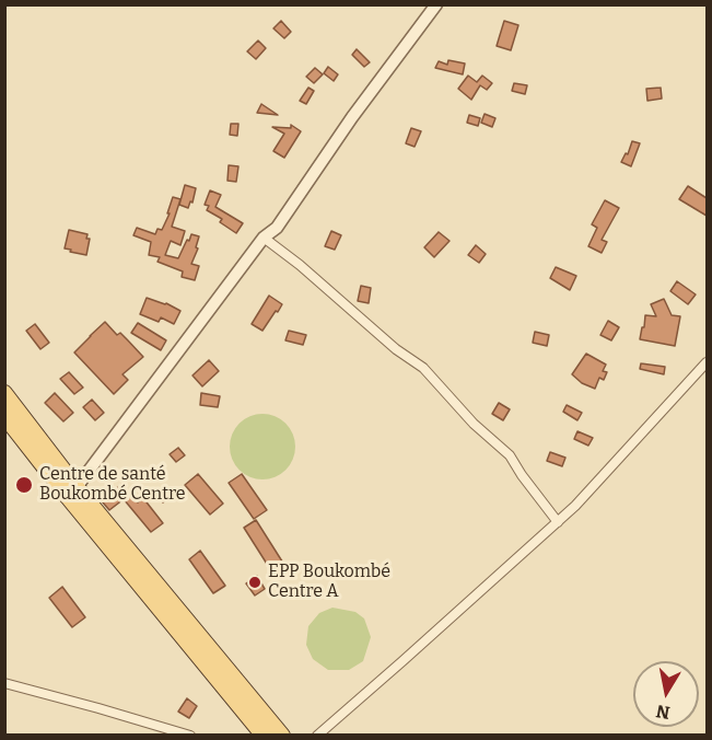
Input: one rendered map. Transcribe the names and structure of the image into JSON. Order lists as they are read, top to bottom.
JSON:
{
  "places": ["Centre de santé Boukombé Centre", "EPP Boukombé Centre A"],
  "north": "bottom"
}
